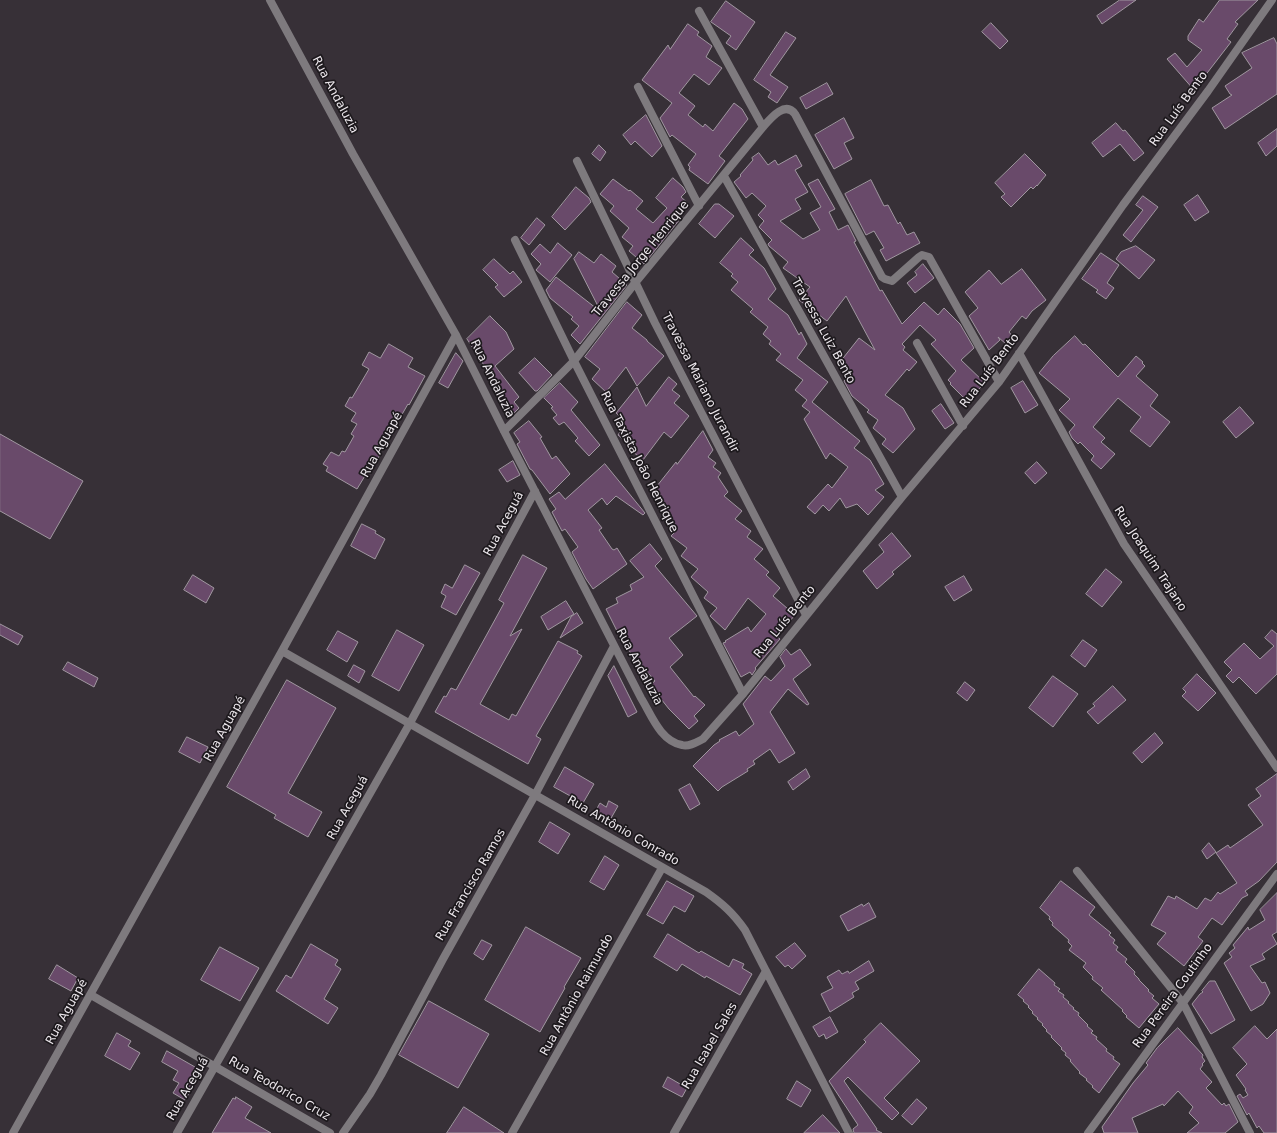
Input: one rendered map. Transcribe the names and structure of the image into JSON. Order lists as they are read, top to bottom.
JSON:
{
  "streets": {
    "street": [
      "Rua Andaluzia",
      "Rua Luís Bento",
      "Travessa Jorge Henrique",
      "Travessa Luiz Bento",
      "Travessa Mariano Jurandir",
      "Rua Aguapé",
      "Rua Taxista João Henrique",
      "Rua Aceguá",
      "Rua Joaquim Trajano",
      "Rua Antônio Conrado",
      "Rua Francisco Ramos",
      "Rua Antônio Raimundo",
      "Rua Pereira Coutinho",
      "Rua Isabel Sales",
      "Rua Teodorico Cruz"
    ]
  },
  "crossings": [
    ["Rua Andaluzia", "Rua Luís Bento"],
    ["Rua Andaluzia", "Travessa Jorge Henrique"],
    ["Rua Andaluzia", "Rua Aguapé"],
    ["Rua Andaluzia", "Rua Aceguá"],
    ["Rua Andaluzia", "Rua Francisco Ramos"],
    ["Rua Luís Bento", "Travessa Jorge Henrique"],
    ["Rua Luís Bento", "Travessa Luiz Bento"],
    ["Rua Luís Bento", "Travessa Mariano Jurandir"],
    ["Rua Luís Bento", "Rua Taxista João Henrique"],
    ["Rua Luís Bento", "Rua Joaquim Trajano"],
    ["Travessa Jorge Henrique", "Travessa Luiz Bento"],
    ["Travessa Jorge Henrique", "Travessa Mariano Jurandir"],
    ["Travessa Jorge Henrique", "Rua Taxista João Henrique"],
    ["Rua Aguapé", "Rua Antônio Conrado"],
    ["Rua Aguapé", "Rua Teodorico Cruz"],
    ["Rua Aceguá", "Rua Antônio Conrado"],
    ["Rua Aceguá", "Rua Teodorico Cruz"],
    ["Rua Antônio Conrado", "Rua Francisco Ramos"],
    ["Rua Antônio Conrado", "Rua Antônio Raimundo"],
    ["Rua Antônio Conrado", "Rua Isabel Sales"]
  ]
}
